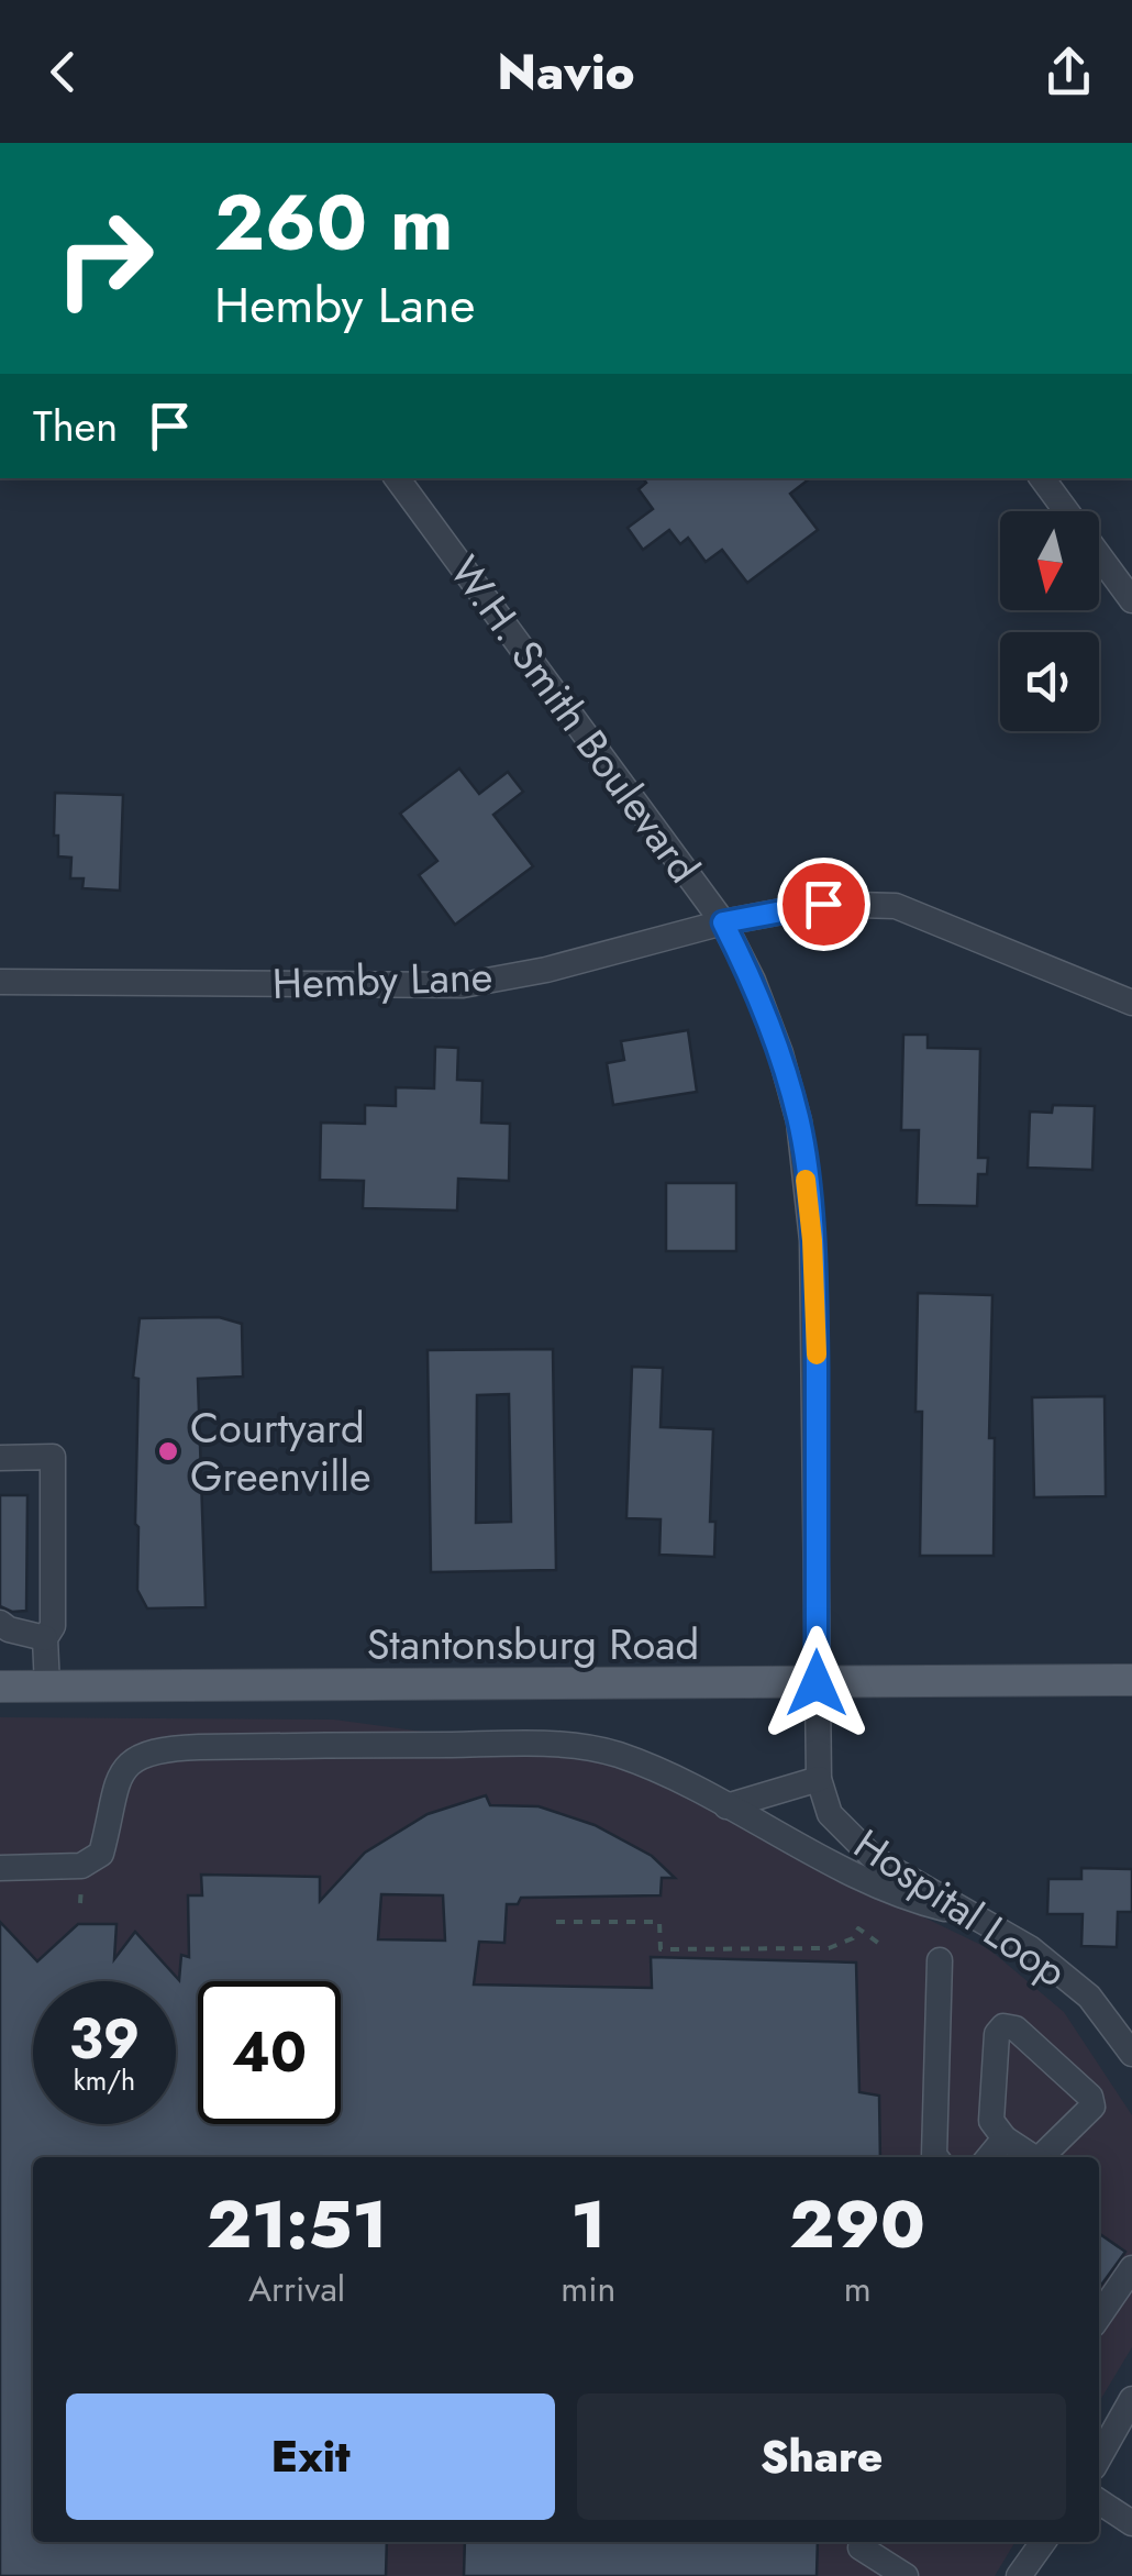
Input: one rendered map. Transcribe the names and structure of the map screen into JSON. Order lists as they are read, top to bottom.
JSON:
{
  "streets": {
    "main road": ["Stantonsburg Road"],
    "street": ["W.H. Smith Boulevard", "Hemby Lane", "Hospital Loop"]
  },
  "crossings": [
    ["W.H. Smith Boulevard", "Hemby Lane"],
    ["W.H. Smith Boulevard", "Stantonsburg Road"],
    ["W.H. Smith Boulevard", "Hospital Loop"],
    ["Stantonsburg Road", "Hospital Loop"]
  ],
  "places": ["Courtyard Greenville"],
  "north": "bottom",
  "page": {
    "header": "Navio",
    "turn": ["260 m", "Hemby Lane"],
    "then": "Then",
    "speed": "39 km/h",
    "limit": "40",
    "eta": [
      "21:51",
      "Arrival",
      "1",
      "min",
      "290",
      "m"
    ],
    "buttons": ["Exit", "Share"]
  }
}
